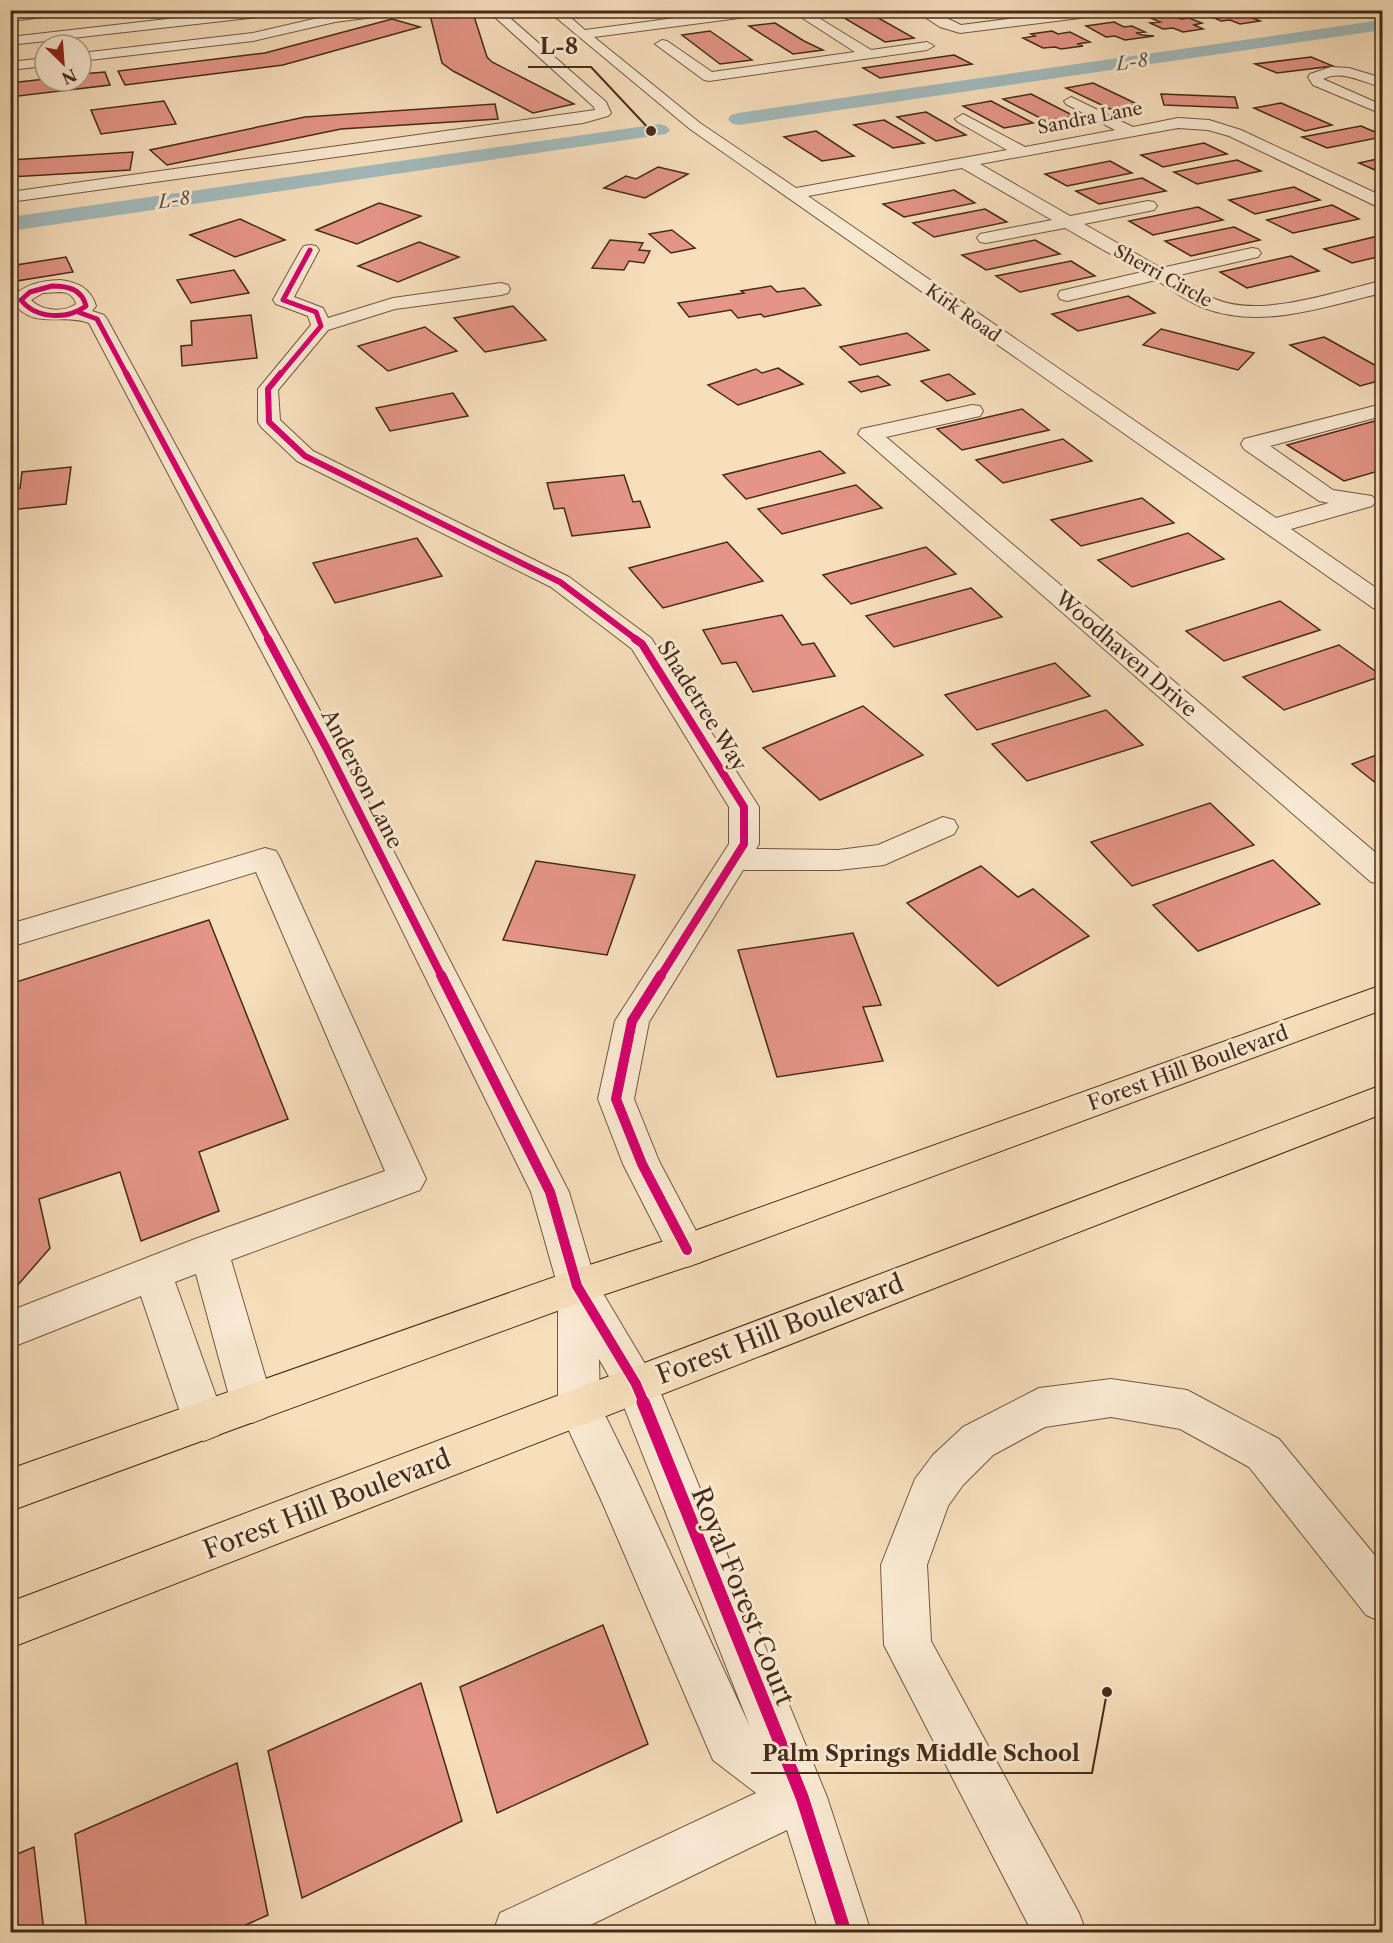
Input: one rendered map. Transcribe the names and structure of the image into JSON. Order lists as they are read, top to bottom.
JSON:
{
  "streets": {
    "main road": ["Forest Hill Boulevard"],
    "street": [
      "Sandra Lane",
      "Sherri Circle",
      "Kirk Road",
      "Woodhaven Drive",
      "Shadetree Way",
      "Anderson Lane",
      "Royal Forest Court"
    ]
  },
  "crossings": [
    ["Sandra Lane", "Sherri Circle"],
    ["Sandra Lane", "Kirk Road"],
    ["Shadetree Way", "Forest Hill Boulevard"],
    ["Anderson Lane", "Forest Hill Boulevard"],
    ["Anderson Lane", "Royal Forest Court"],
    ["Forest Hill Boulevard", "Royal Forest Court"]
  ],
  "water": ["L-8"],
  "places": ["L-8", "Palm Springs Middle School"],
  "north": "bottom right"
}
